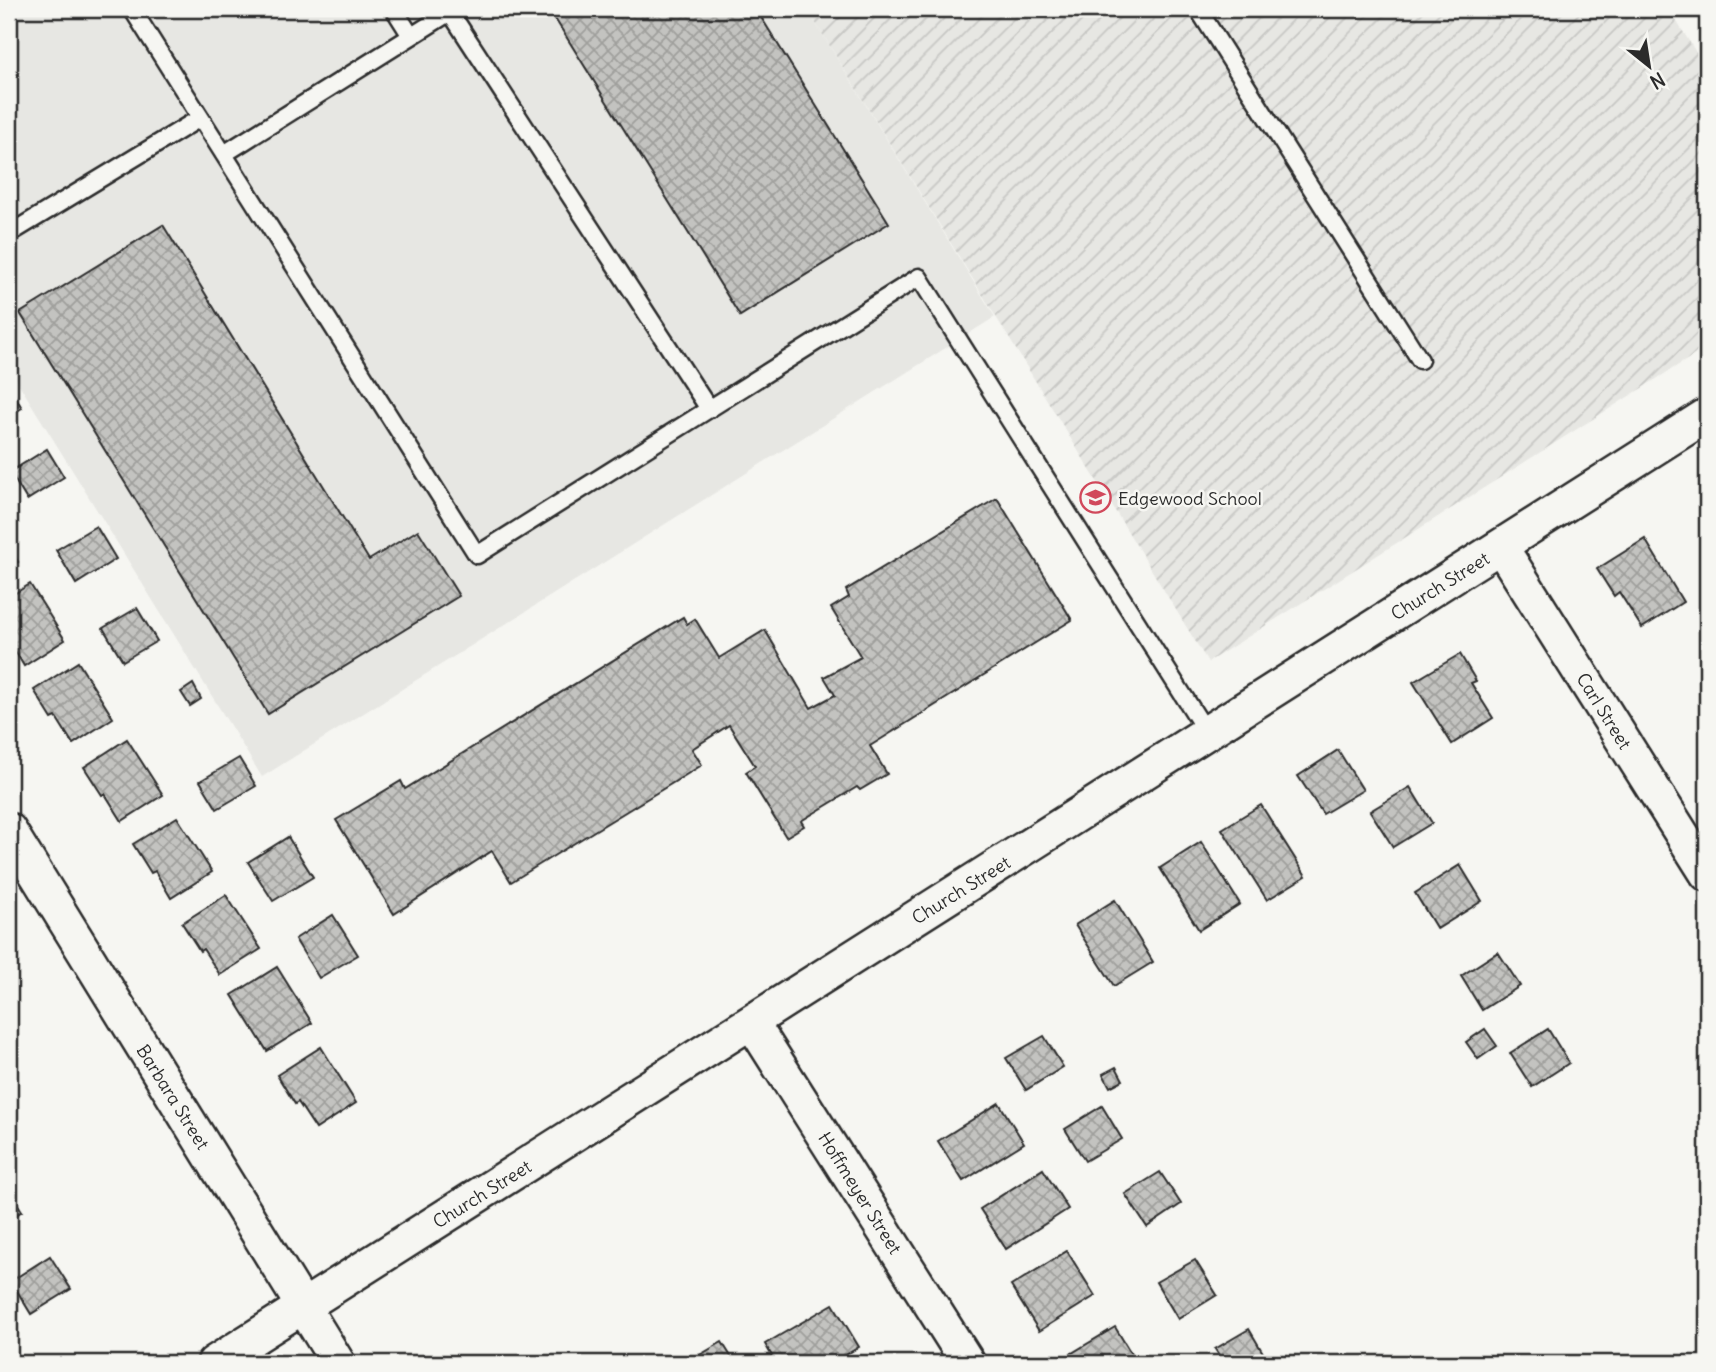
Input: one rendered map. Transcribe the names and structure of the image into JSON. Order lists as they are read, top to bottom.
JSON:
{
  "streets": {
    "street": [
      "Church Street",
      "Carl Street",
      "Barbara Street",
      "Hoffmeyer Street"
    ]
  },
  "crossings": [
    ["Church Street", "Carl Street"],
    ["Church Street", "Barbara Street"],
    ["Church Street", "Hoffmeyer Street"]
  ],
  "places": {
    "school or university": ["Edgewood School"]
  },
  "north": "bottom right"
}
